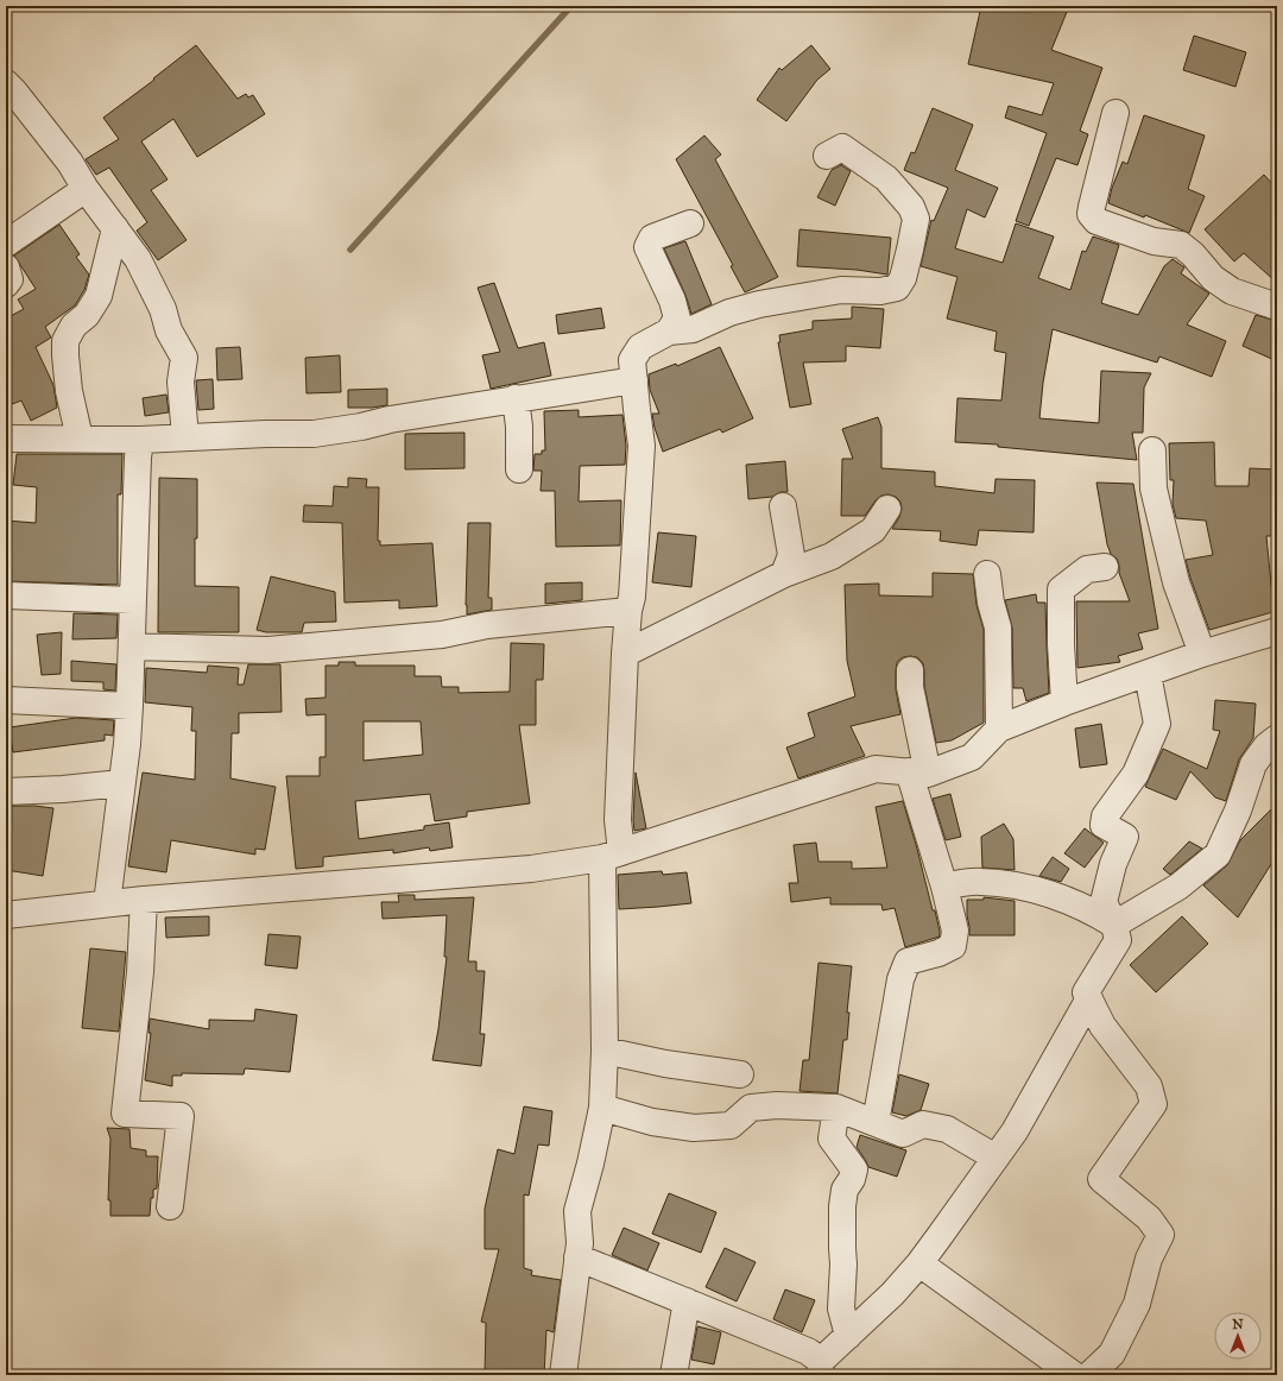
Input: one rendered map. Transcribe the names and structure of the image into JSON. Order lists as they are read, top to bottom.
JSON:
{
  "north": "top"
}
